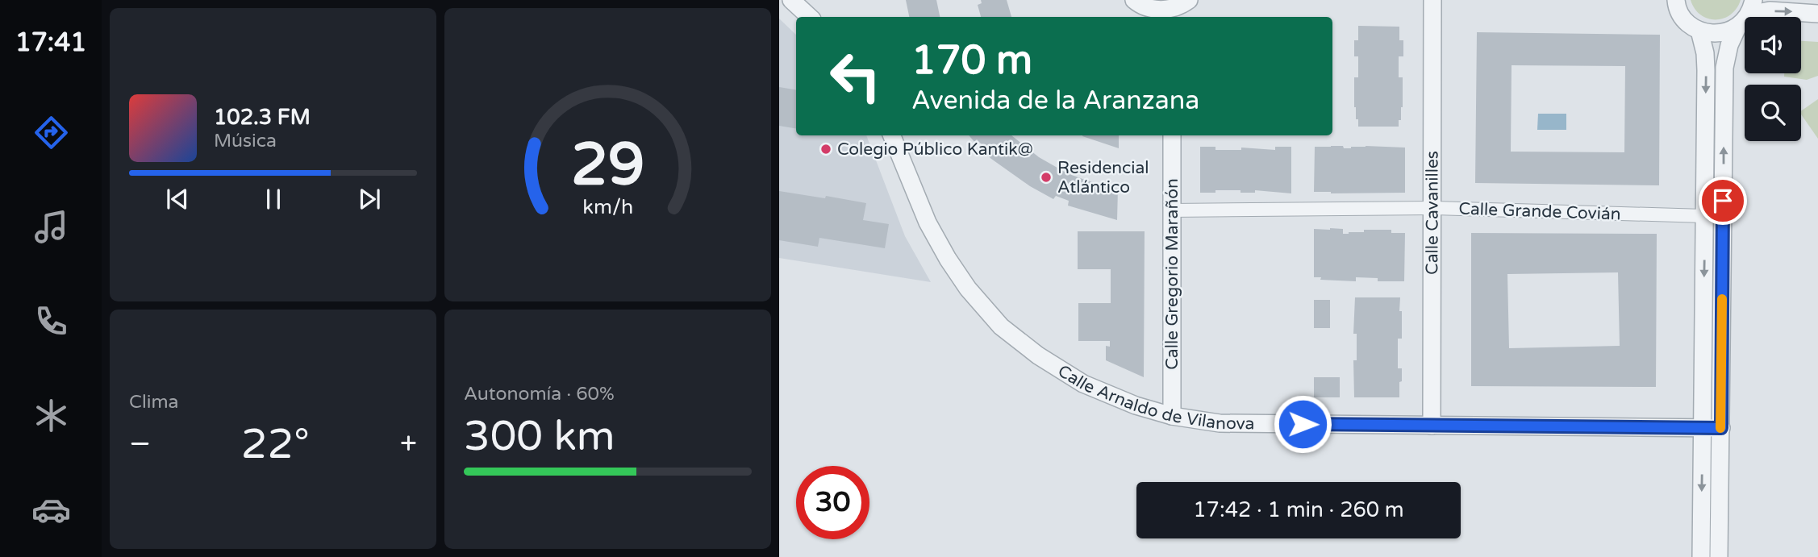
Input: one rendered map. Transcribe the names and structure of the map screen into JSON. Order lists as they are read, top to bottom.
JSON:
{
  "streets": {
    "street": [
      "Calle Grande Covián",
      "Calle Cavanilles",
      "Calle Gregorio Marañón",
      "Calle Arnaldo de Vilanova"
    ]
  },
  "crossings": [
    ["Calle Grande Covián", "Calle Cavanilles"],
    ["Calle Grande Covián", "Calle Gregorio Marañón"],
    ["Calle Cavanilles", "Calle Arnaldo de Vilanova"],
    ["Calle Gregorio Marañón", "Calle Arnaldo de Vilanova"]
  ],
  "places": ["Colegio Público Kantik@", "Residencial Atlántico"],
  "page": {
    "tabs": "17:41",
    "turn": ["170 m", "Avenida de la Aranzana"],
    "song": ["102.3 FM", "Música"],
    "tile": [
      "Clima",
      ["Autonomía · 60%", "300 km"]
    ],
    "heat": ["−", "22°", "+"],
    "limit": "30",
    "trip": "17:42 · 1 min · 260 m",
    "gauge": ["29", "km/h"]
  }
}
